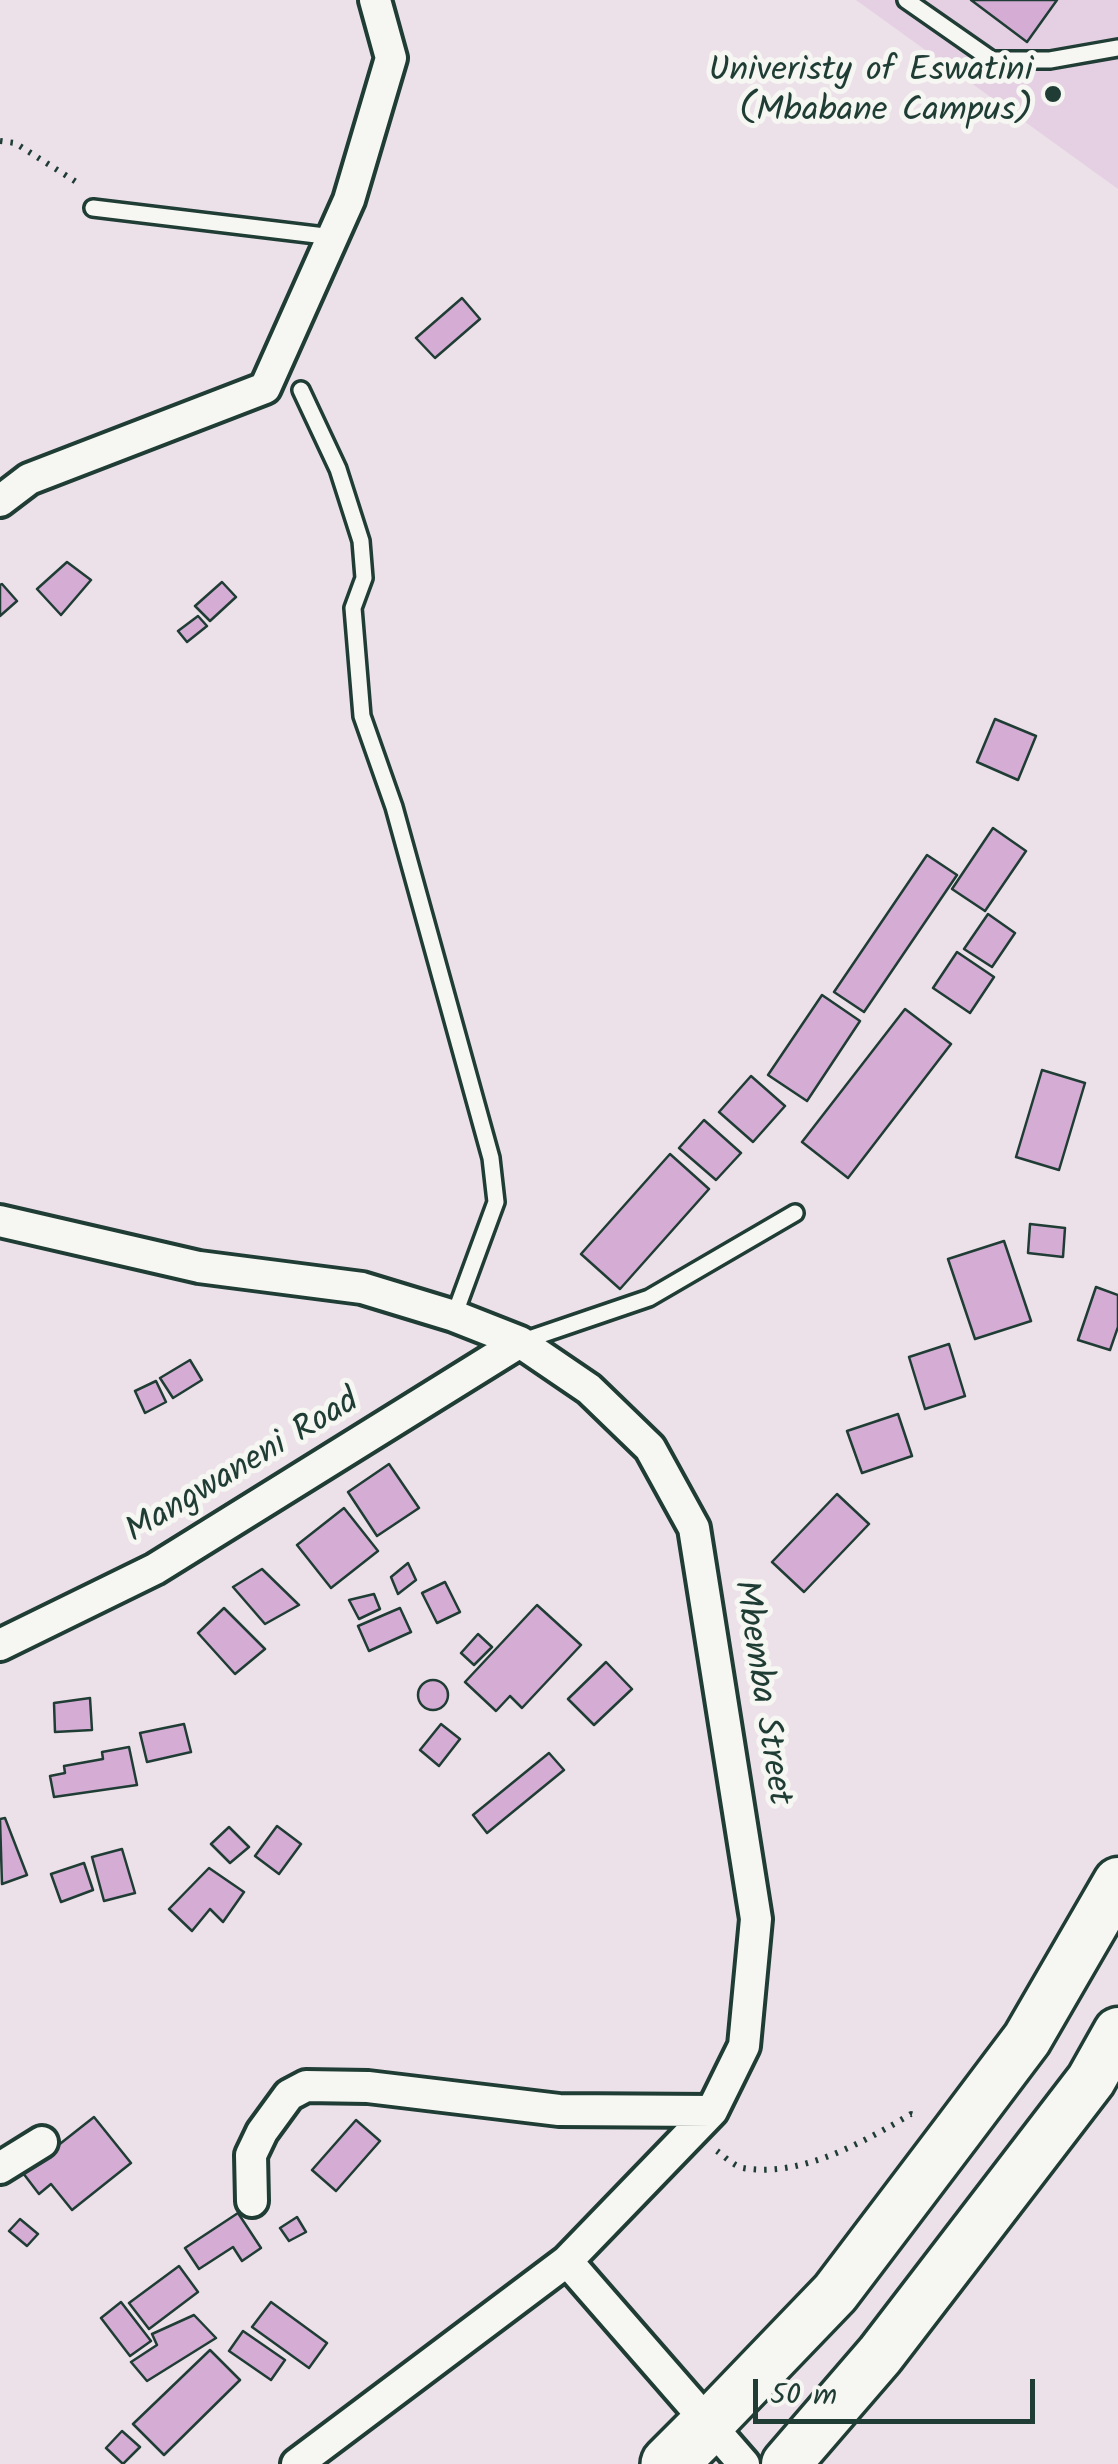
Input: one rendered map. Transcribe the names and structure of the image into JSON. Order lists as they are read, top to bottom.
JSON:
{
  "streets": {
    "street": ["Mangwaneni Road", "Mbemba Street"]
  },
  "crossings": [
    ["Mangwaneni Road", "Mbemba Street"]
  ],
  "places": ["Univeristy of Eswatini (Mbabane Campus)"],
  "scale_bar": "50 m"
}
